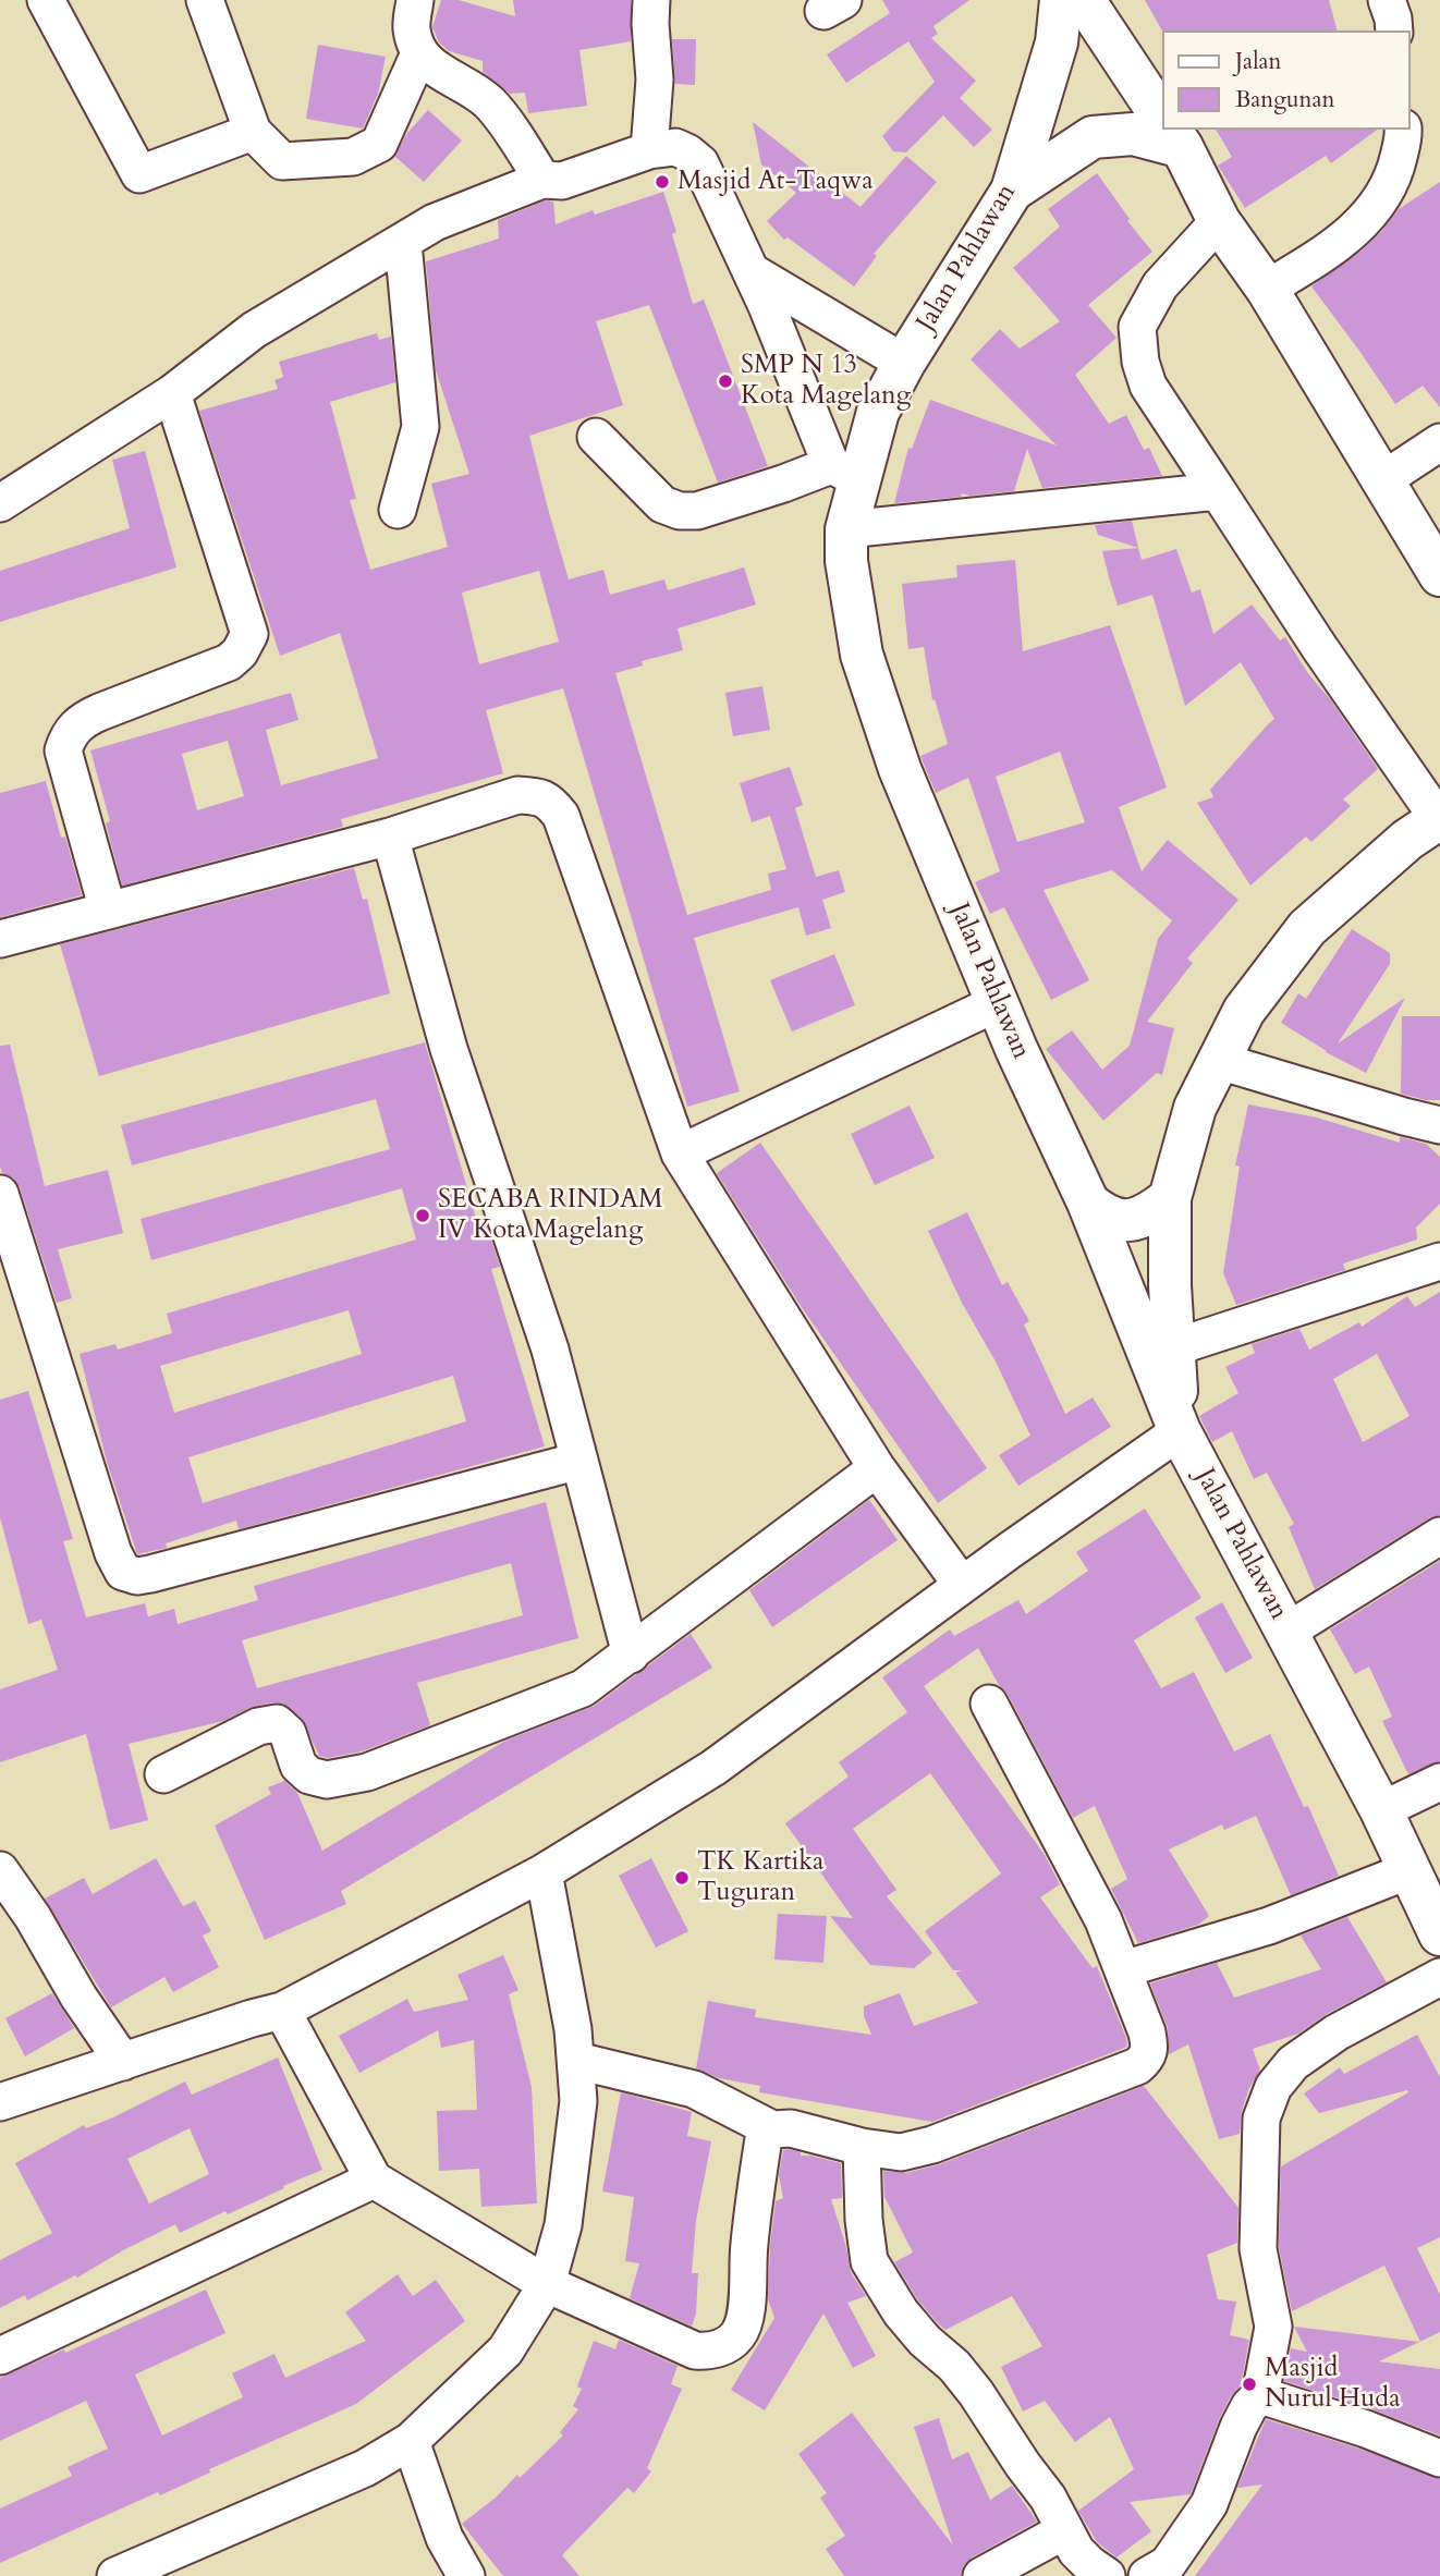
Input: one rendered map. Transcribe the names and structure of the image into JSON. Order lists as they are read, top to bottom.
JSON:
{
  "streets": {
    "main road": ["Jalan Pahlawan"]
  },
  "places": [
    "Masjid At-Taqwa",
    "SMP N 13 Kota Magelang",
    "SECABA RINDAM IV Kota Magelang",
    "TK Kartika Tuguran",
    "Masjid Nurul Huda"
  ],
  "legend": ["Jalan", "Bangunan"]
}
